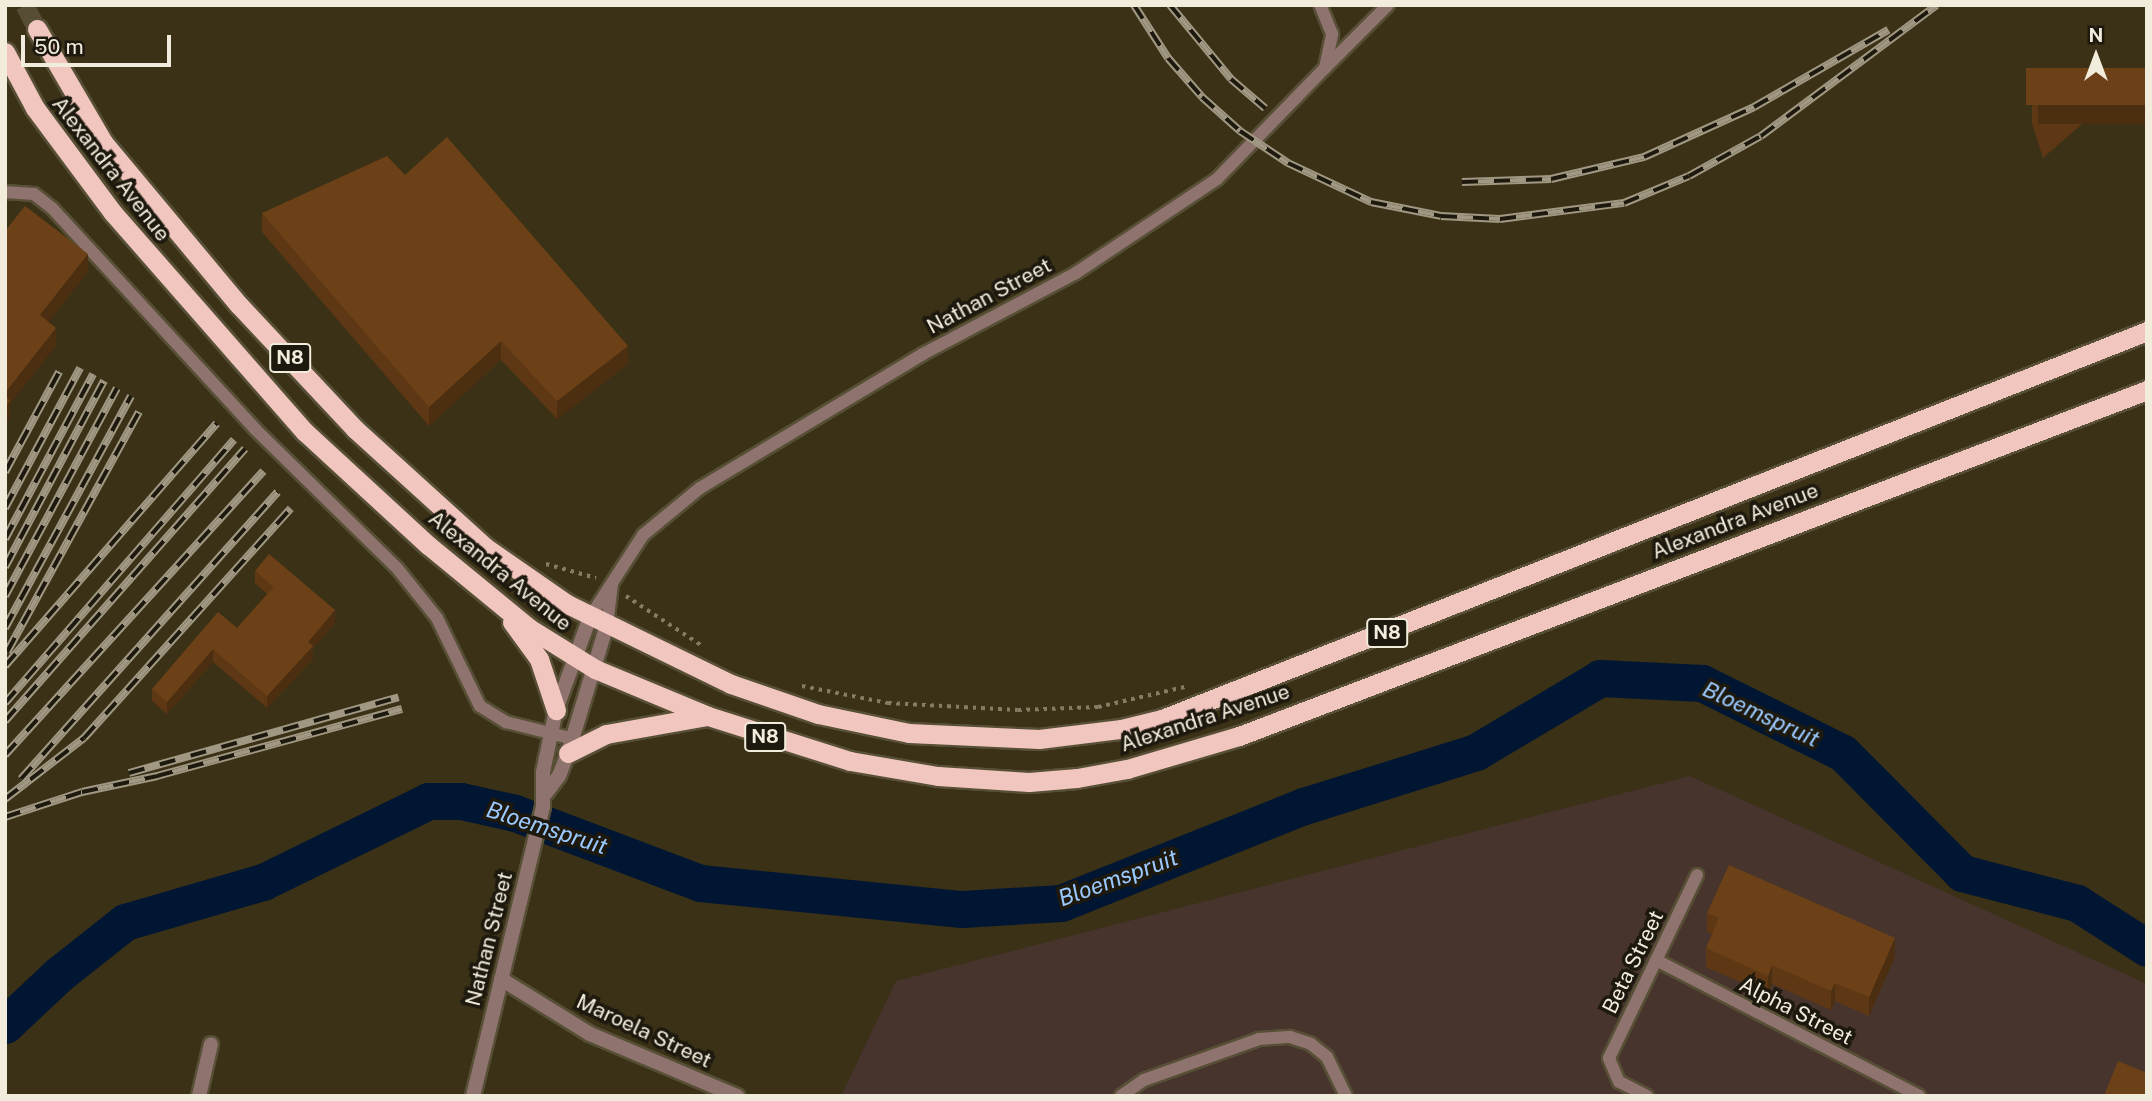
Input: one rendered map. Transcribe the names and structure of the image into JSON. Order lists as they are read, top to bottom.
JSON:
{
  "streets": {
    "highway": ["Alexandra Avenue", "N8"],
    "street": ["Nathan Street", "Maroela Street"],
    "lane": ["Beta Street", "Alpha Street"]
  },
  "crossings": [
    ["Alexandra Avenue", "Nathan Street"],
    ["Nathan Street", "Maroela Street"],
    ["Beta Street", "Alpha Street"]
  ],
  "water": ["Bloemspruit"],
  "scale_bar": "50 m",
  "north": "top"
}
